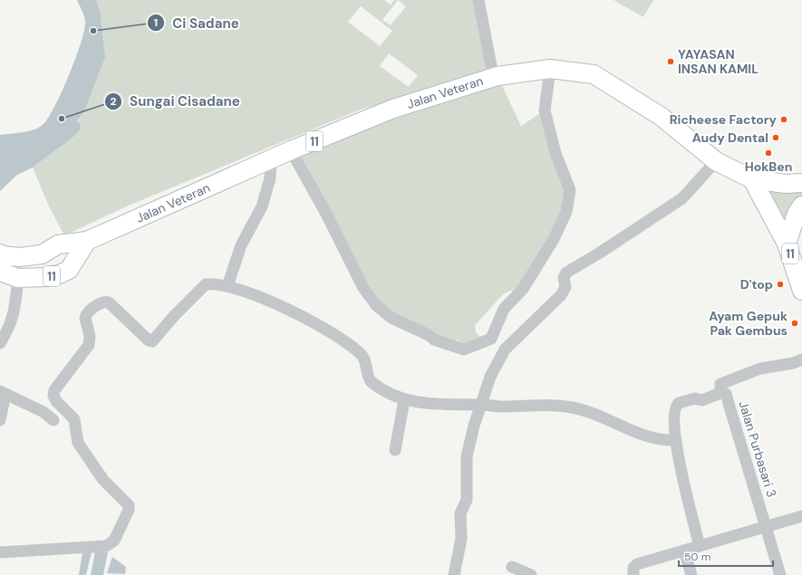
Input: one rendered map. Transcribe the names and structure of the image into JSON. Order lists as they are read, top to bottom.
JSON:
{
  "streets": {
    "main road": ["Jalan Veteran", "11"],
    "street": ["Jalan Purbasari 3"]
  },
  "crossings": [
    ["Jalan Veteran", "11"]
  ],
  "places": [
    "Ci Sadane",
    "YAYASAN INSAN KAMIL",
    "Sungai Cisadane",
    "Richeese Factory",
    "Audy Dental",
    "HokBen",
    "D'top",
    "Ayam Gepuk Pak Gembus"
  ],
  "scale_bar": "50 m"
}
